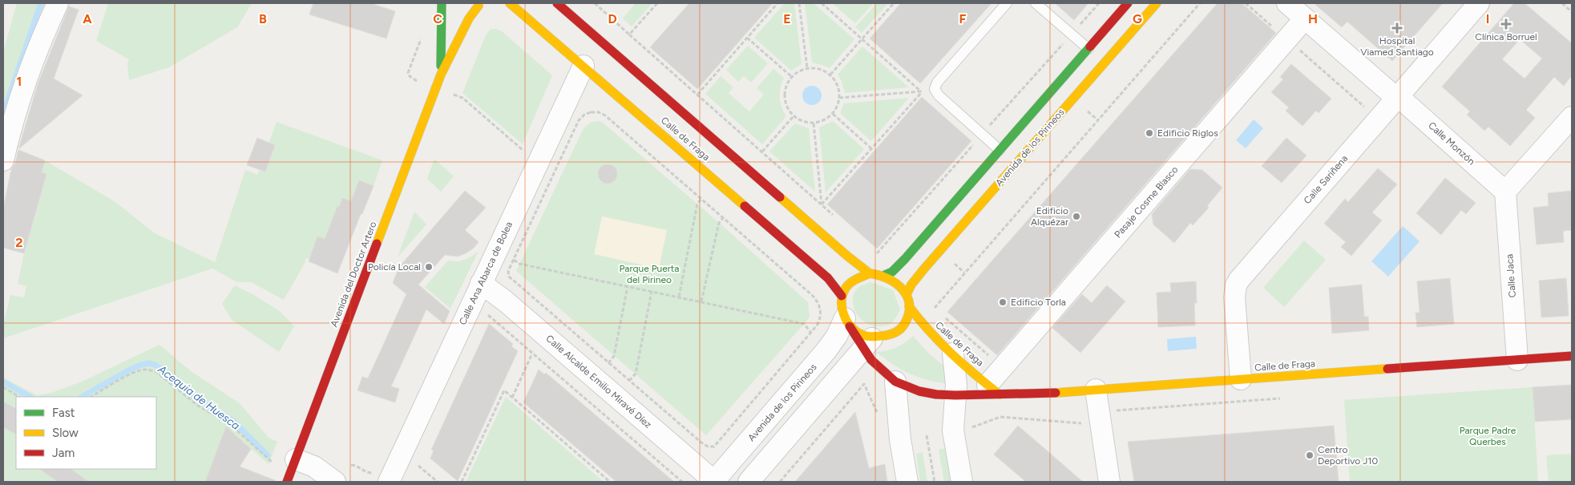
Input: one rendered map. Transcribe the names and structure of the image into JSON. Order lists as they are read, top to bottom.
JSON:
{
  "streets": {
    "main road": ["Calle de Fraga", "Avenida de los Pirineos", "Avenida del Doctor Artero"],
    "street": [
      "Calle Monzón",
      "Calle Sariñena",
      "Pasaje Cosme Blasco",
      "Calle Ana Abarca de Bolea",
      "Calle Jaca",
      "Calle Alcalde Emilio Miravé Díez"
    ]
  },
  "crossings": [
    ["Calle de Fraga", "Avenida de los Pirineos"],
    ["Calle de Fraga", "Calle Sariñena"],
    ["Calle de Fraga", "Pasaje Cosme Blasco"],
    ["Calle de Fraga", "Calle Ana Abarca de Bolea"],
    ["Calle de Fraga", "Calle Jaca"],
    ["Calle Monzón", "Calle Sariñena"],
    ["Calle Monzón", "Pasaje Cosme Blasco"],
    ["Calle Monzón", "Calle Jaca"],
    ["Avenida de los Pirineos", "Calle Alcalde Emilio Miravé Díez"],
    ["Calle Ana Abarca de Bolea", "Calle Alcalde Emilio Miravé Díez"]
  ],
  "water": ["Acequia de Huesca"],
  "parks": ["Parque Puerta del Pirineo", "Parque Padre Querbes"],
  "places": {
    "health": ["Clínica Borruel", "Hospital Viamed Santiago"],
    "other": [
      "Edificio Riglos",
      "Edificio Alquézar",
      "Policía Local",
      "Edificio Torla",
      "Centro Deportivo J10"
    ]
  },
  "legend": ["Fast", "Slow", "Jam"],
  "grid": {
    "columns": [
      "A",
      "B",
      "C",
      "D",
      "E",
      "F",
      "G",
      "H",
      "I"
    ],
    "rows": ["1", "2"]
  }
}
